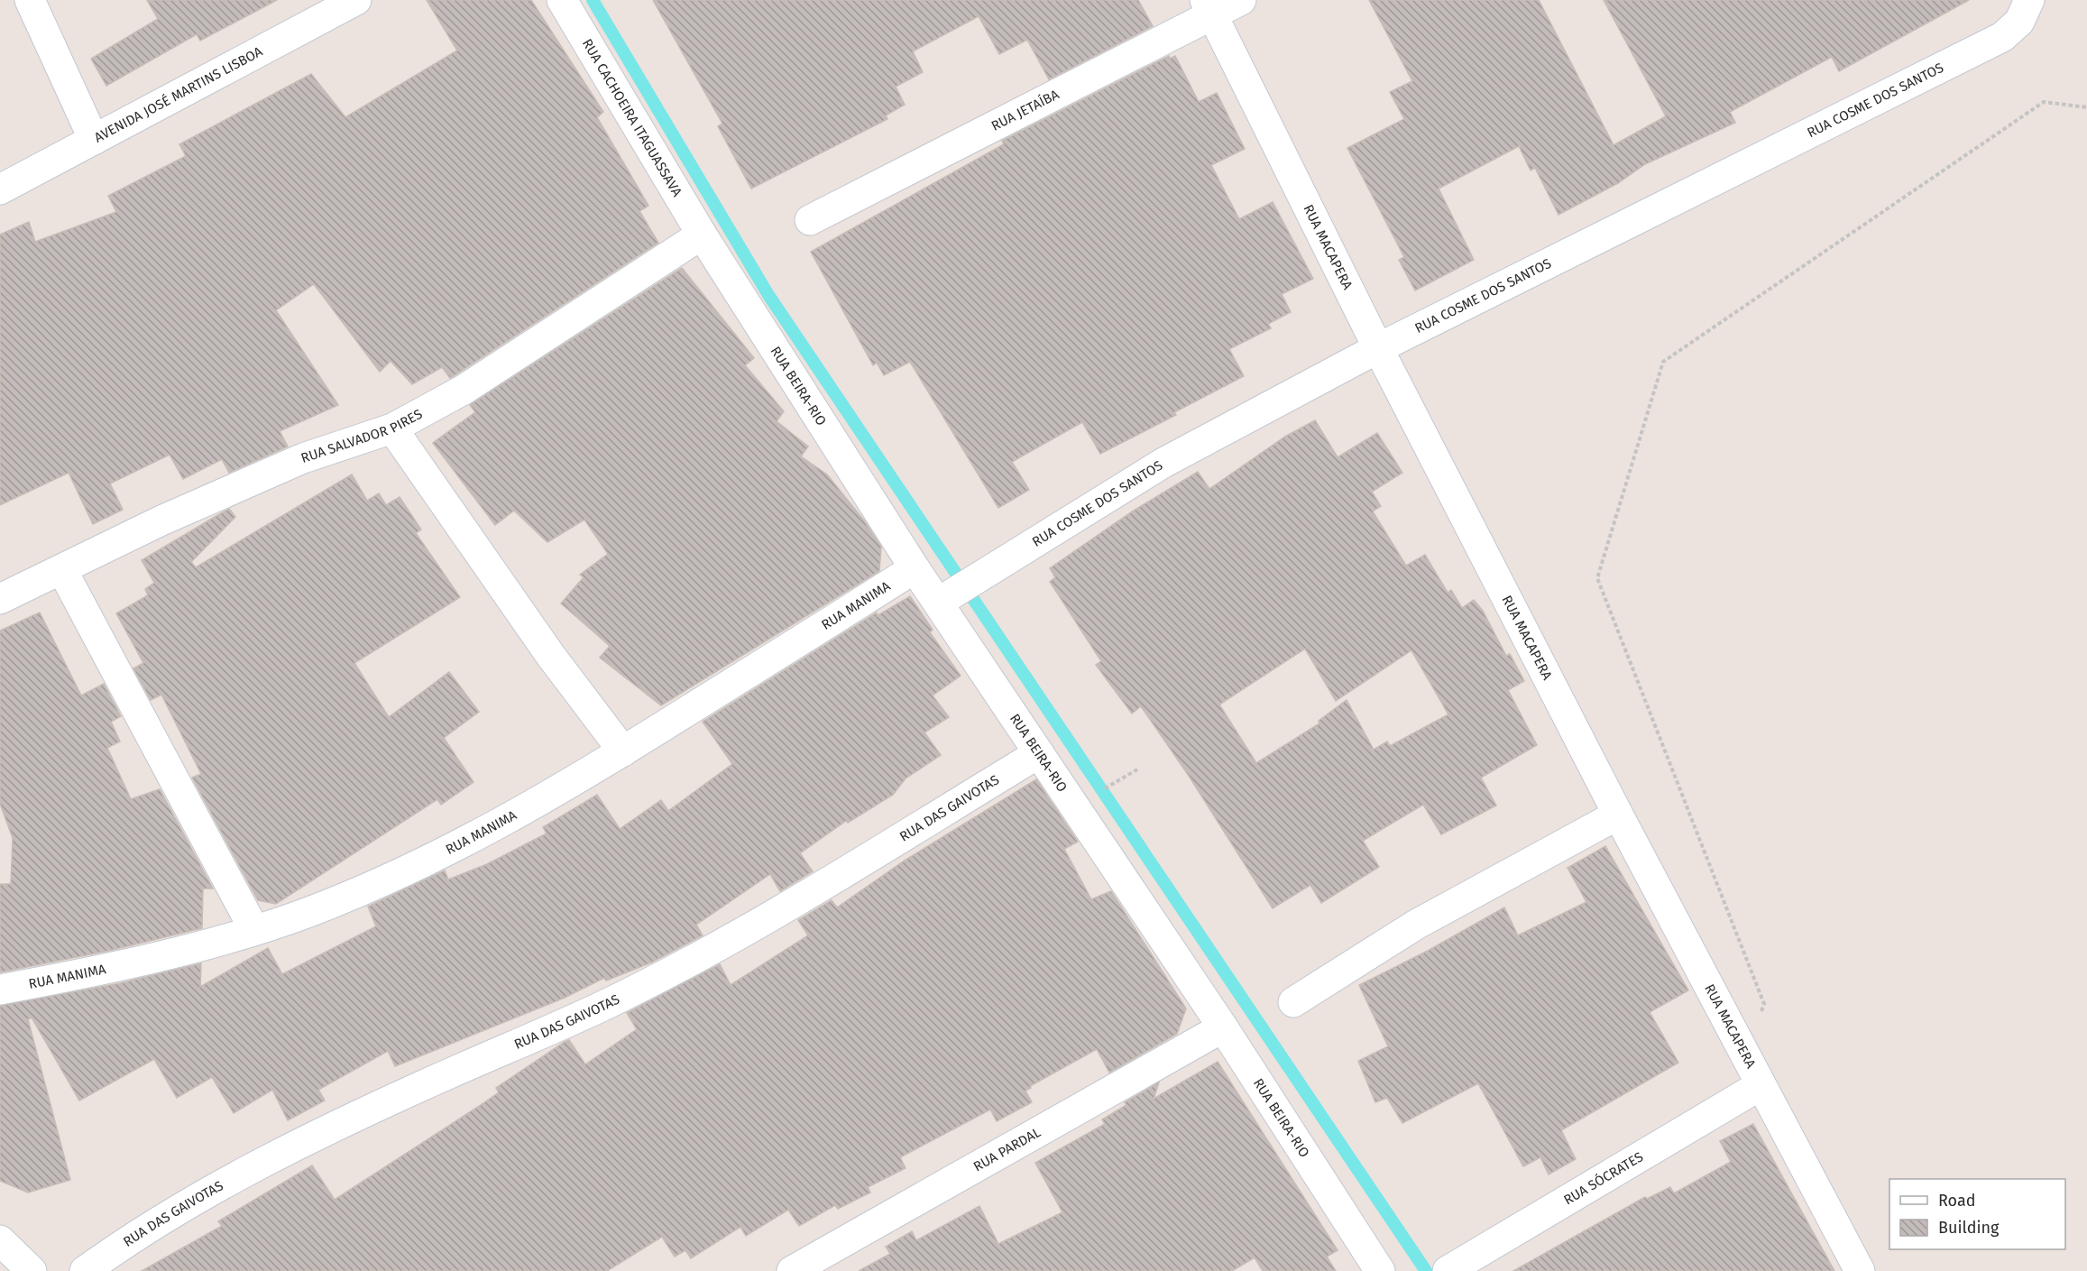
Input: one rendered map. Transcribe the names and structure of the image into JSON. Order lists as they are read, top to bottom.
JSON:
{
  "streets": {
    "street": [
      "AVENIDA JOSÉ MARTINS LISBOA",
      "RUA COSME DOS SANTOS",
      "RUA JETAÍBA",
      "RUA CACHOEIRA ITAGUASSAVA",
      "RUA MACAPERA",
      "RUA BEIRA-RIO",
      "RUA SALVADOR PIRES",
      "RUA MANIMA",
      "RUA DAS GAIVOTAS",
      "RUA PARDAL",
      "RUA SÓCRATES"
    ]
  },
  "crossings": [
    ["RUA COSME DOS SANTOS", "RUA MACAPERA"],
    ["RUA COSME DOS SANTOS", "RUA BEIRA-RIO"],
    ["RUA JETAÍBA", "RUA MACAPERA"],
    ["RUA CACHOEIRA ITAGUASSAVA", "RUA BEIRA-RIO"],
    ["RUA CACHOEIRA ITAGUASSAVA", "RUA SALVADOR PIRES"],
    ["RUA MACAPERA", "RUA SÓCRATES"],
    ["RUA BEIRA-RIO", "RUA SALVADOR PIRES"],
    ["RUA BEIRA-RIO", "RUA MANIMA"],
    ["RUA BEIRA-RIO", "RUA DAS GAIVOTAS"],
    ["RUA BEIRA-RIO", "RUA PARDAL"]
  ],
  "legend": ["Road", "Building"]
}
